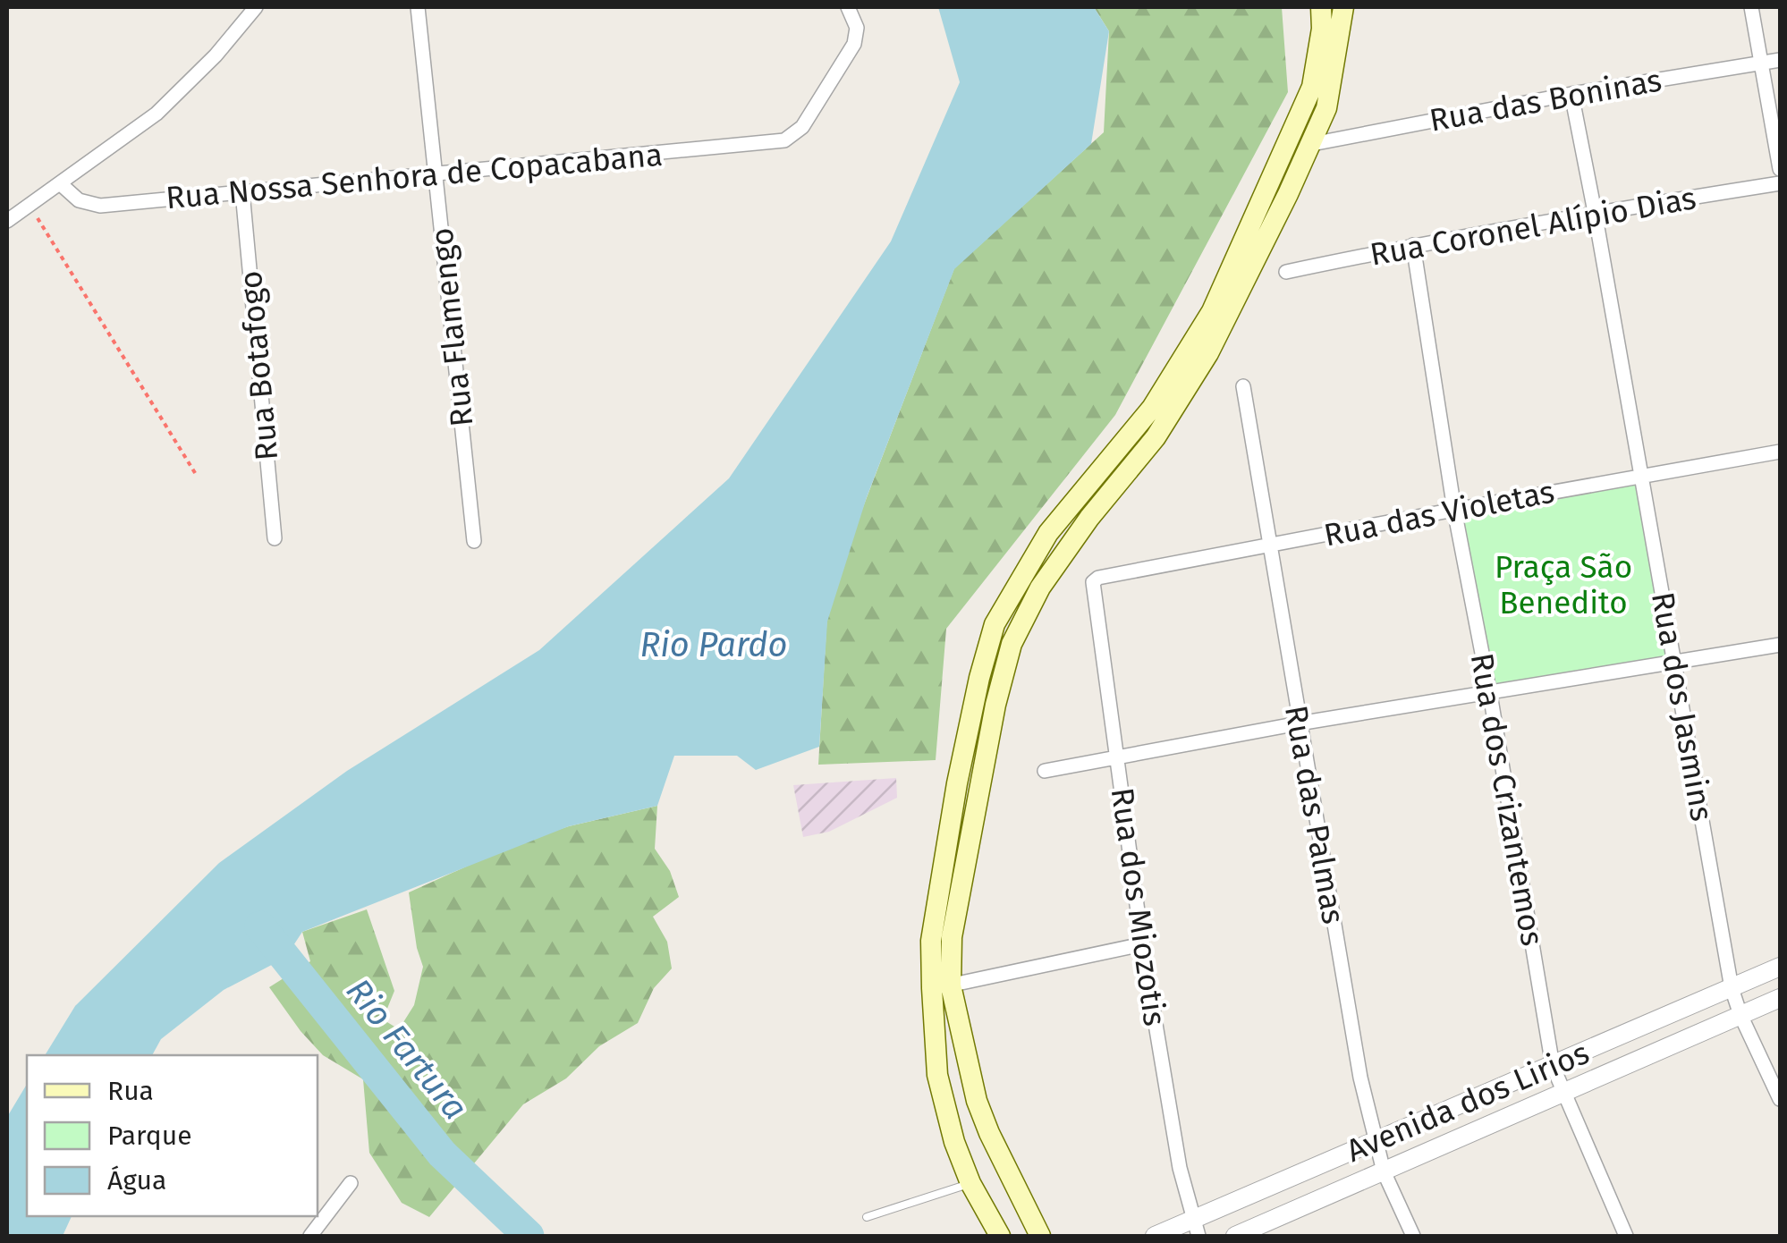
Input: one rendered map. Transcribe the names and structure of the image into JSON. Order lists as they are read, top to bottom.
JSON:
{
  "streets": {
    "street": [
      "Rua das Boninas",
      "Rua Nossa Senhora de Copacabana",
      "Rua Coronel Alípio Dias",
      "Rua Flamengo",
      "Rua Botafogo",
      "Rua das Violetas",
      "Rua dos Jasmins",
      "Rua dos Crizantemos",
      "Rua das Palmas",
      "Rua dos Miozotis",
      "Avenida dos Lirios"
    ]
  },
  "crossings": [
    ["Rua das Boninas", "Rua dos Jasmins"],
    ["Rua Nossa Senhora de Copacabana", "Rua Flamengo"],
    ["Rua Nossa Senhora de Copacabana", "Rua Botafogo"],
    ["Rua Coronel Alípio Dias", "Rua dos Jasmins"],
    ["Rua Coronel Alípio Dias", "Rua dos Crizantemos"],
    ["Rua das Violetas", "Rua dos Jasmins"],
    ["Rua das Violetas", "Rua dos Crizantemos"],
    ["Rua das Violetas", "Rua das Palmas"],
    ["Rua das Violetas", "Rua dos Miozotis"],
    ["Rua dos Jasmins", "Avenida dos Lirios"],
    ["Rua dos Crizantemos", "Avenida dos Lirios"],
    ["Rua das Palmas", "Avenida dos Lirios"],
    ["Rua dos Miozotis", "Avenida dos Lirios"]
  ],
  "water": ["Rio Pardo", "Rio Fartura"],
  "parks": ["Praça São Benedito"],
  "legend": ["Rua", "Parque", "Água"]
}
